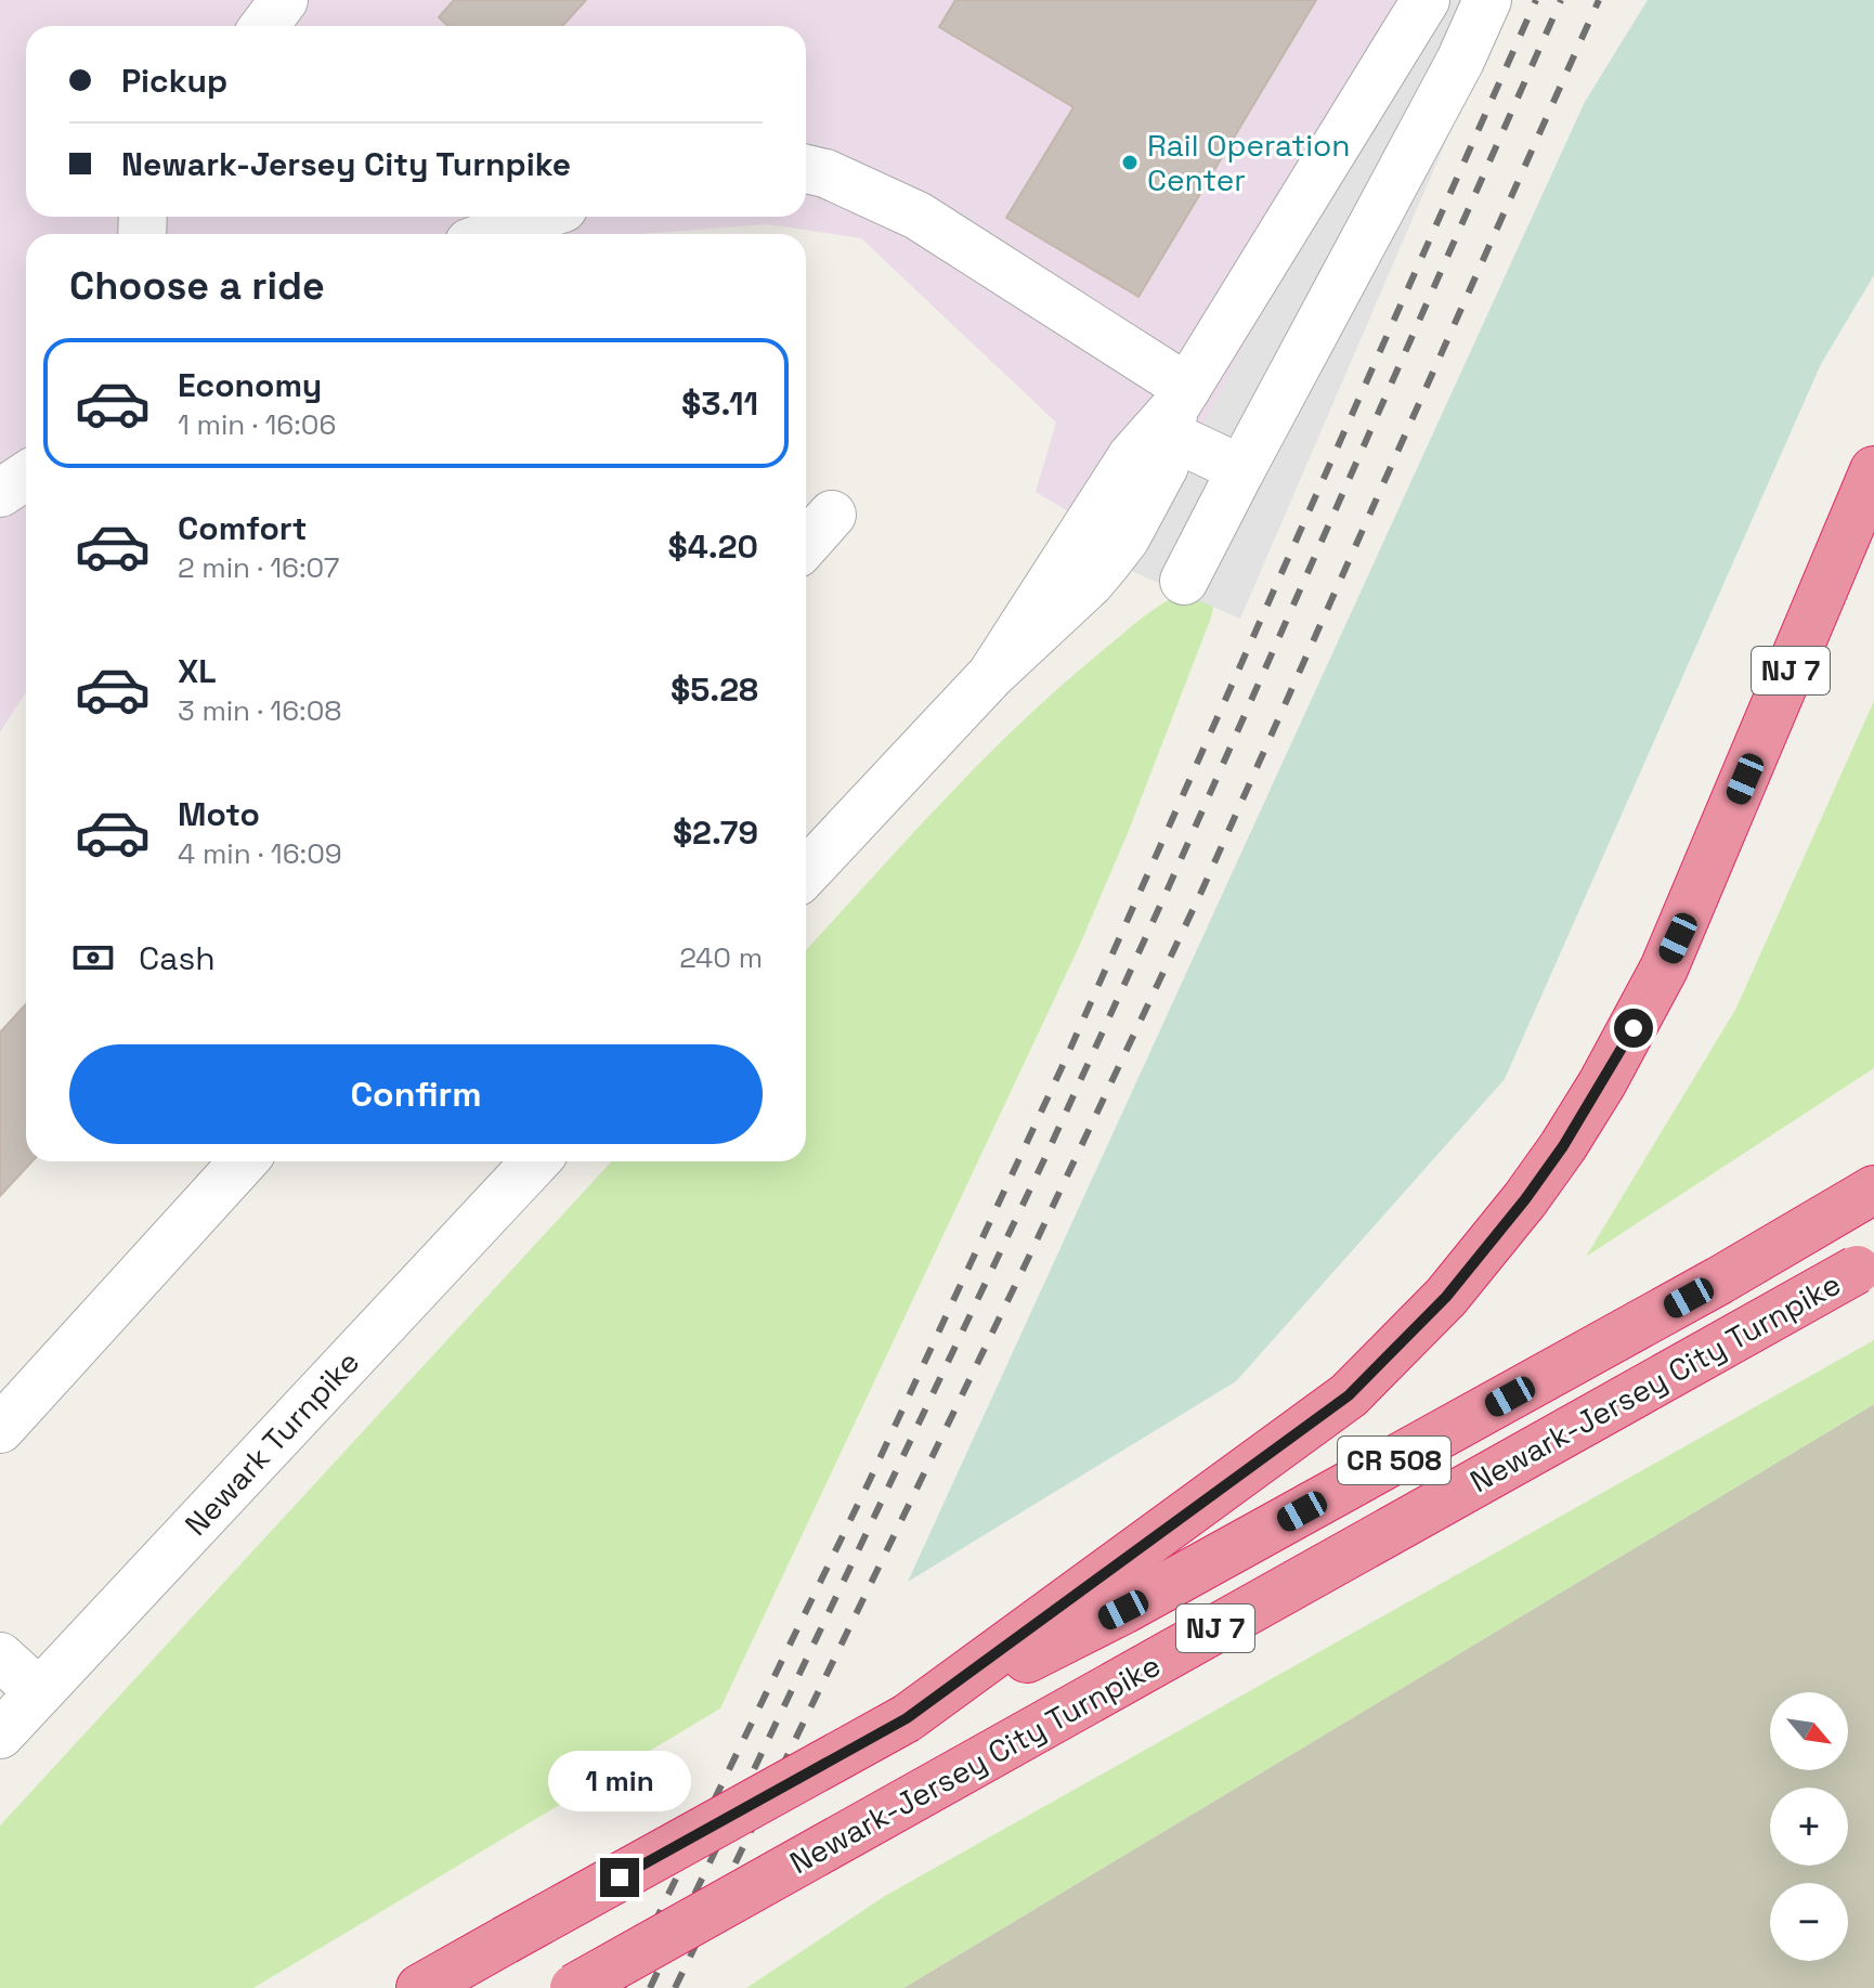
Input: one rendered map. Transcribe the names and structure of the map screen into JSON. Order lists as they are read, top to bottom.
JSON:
{
  "streets": {
    "highway": ["NJ 7", "Newark-Jersey City Turnpike", "CR 508"],
    "street": ["Newark Turnpike"]
  },
  "crossings": [
    ["NJ 7", "Newark-Jersey City Turnpike"]
  ],
  "places": ["Rail Operation Center"],
  "north": "bottom right",
  "page": {
    "banner": ["Pickup", "Newark-Jersey City Turnpike"],
    "heading": "Choose a ride",
    "list": [
      {
        "name": "Economy",
        "note": "1 min · 16:06",
        "value": "$3.11"
      },
      {
        "name": "Comfort",
        "note": "2 min · 16:07",
        "value": "$4.20"
      },
      {
        "name": "XL",
        "note": "3 min · 16:08",
        "value": "$5.28"
      },
      {
        "name": "Moto",
        "note": "4 min · 16:09",
        "value": "$2.79"
      }
    ],
    "pay": ["Cash", "240 m"],
    "buttons": "Confirm",
    "map_buttons": ["+", "−"],
    "bubble": "1 min"
  }
}
